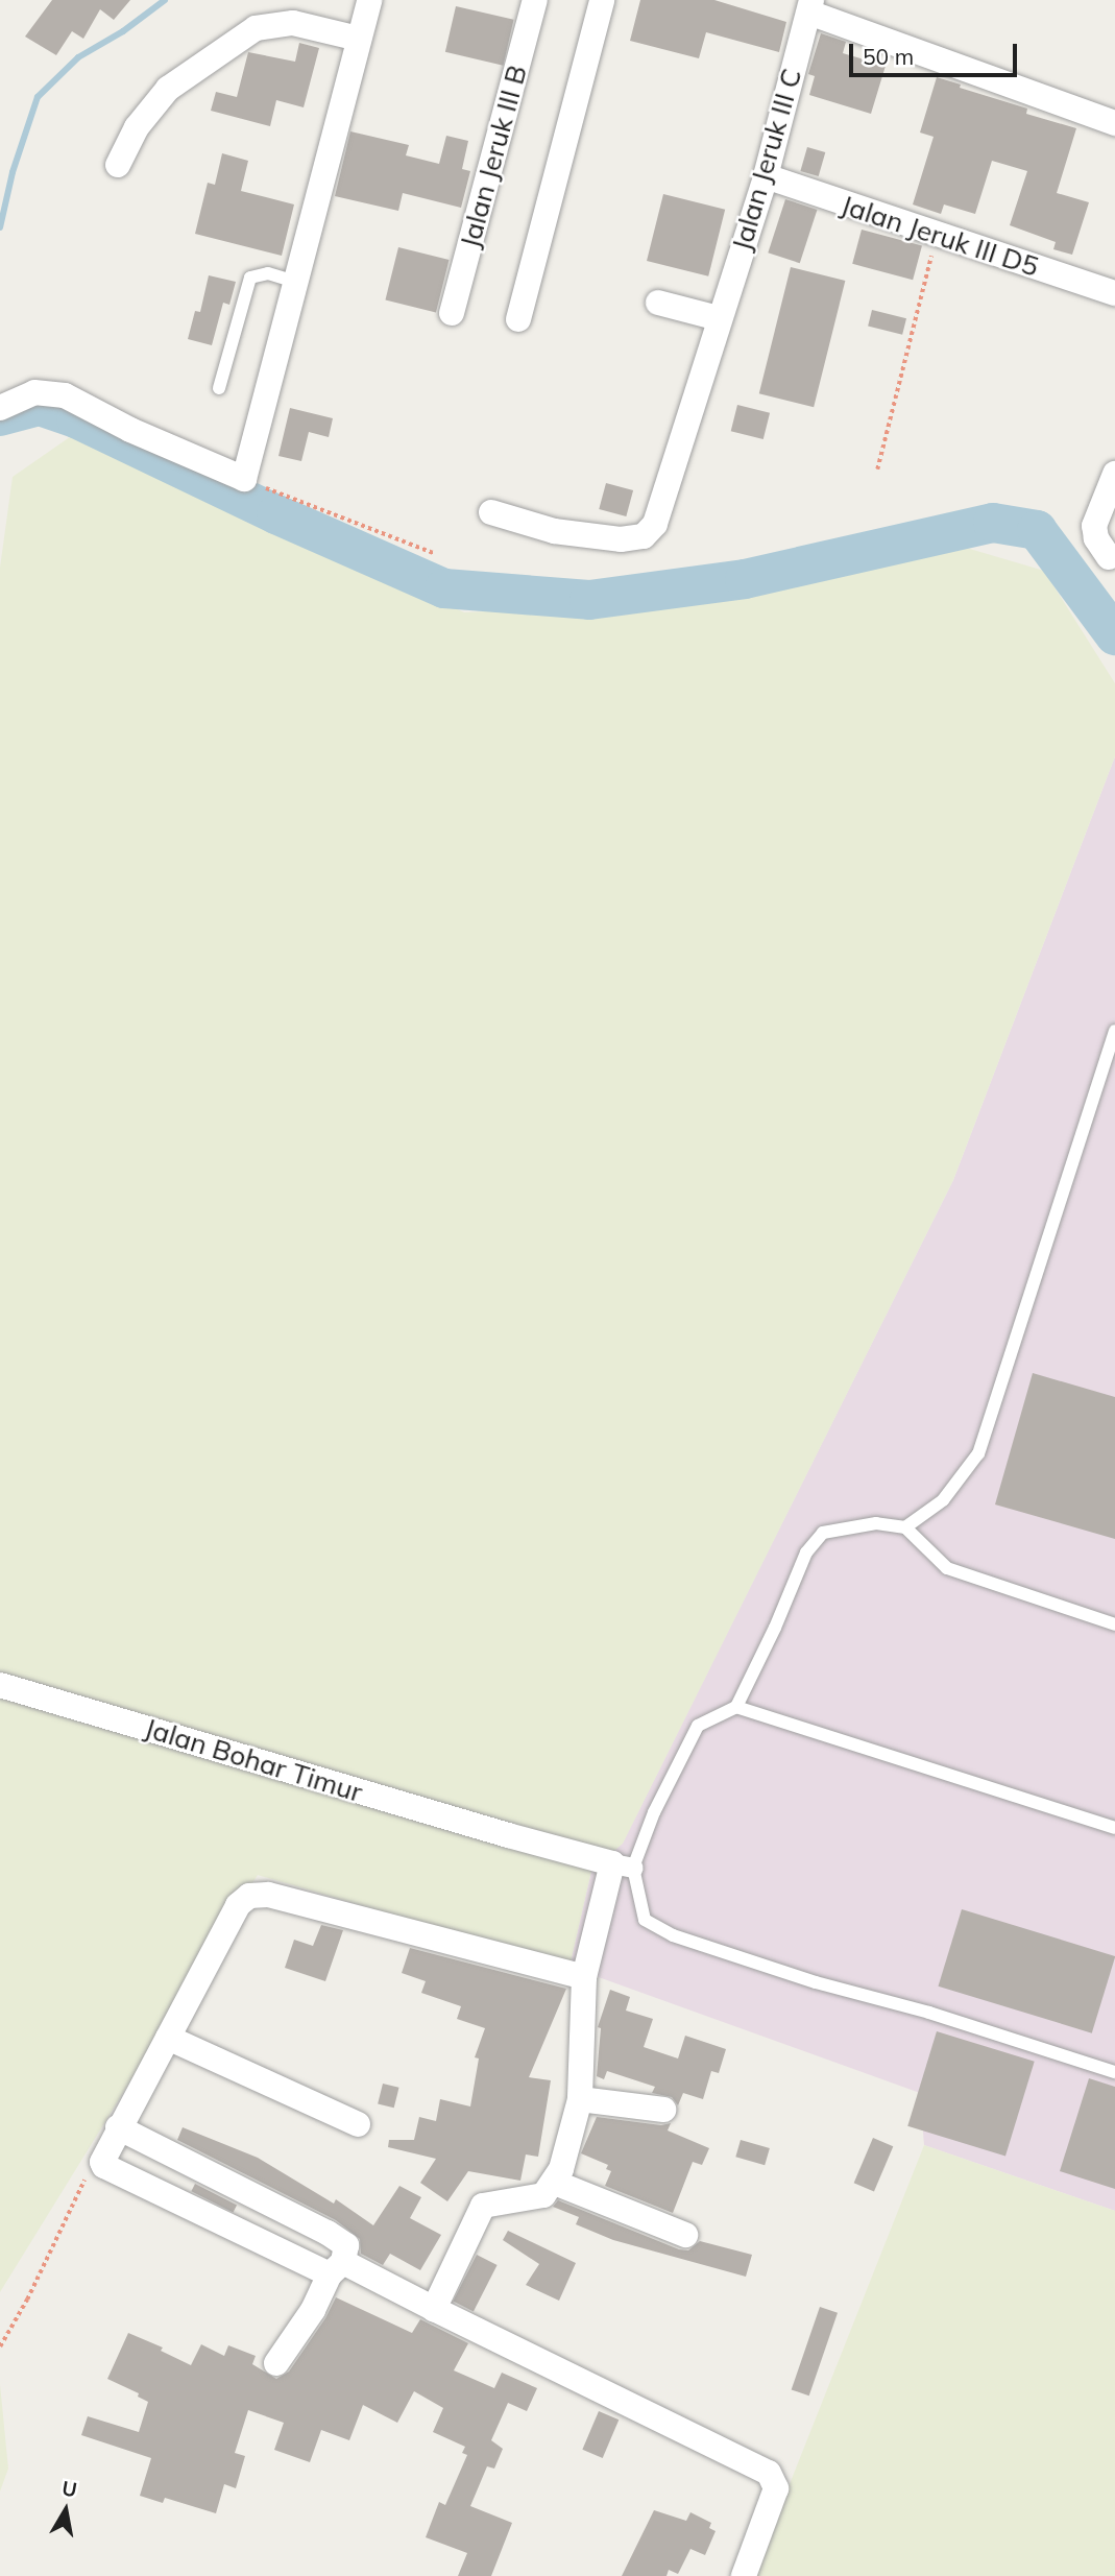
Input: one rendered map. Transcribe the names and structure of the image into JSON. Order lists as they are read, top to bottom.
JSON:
{
  "streets": {
    "street": [
      "Jalan Jeruk III B",
      "Jalan Jeruk III C",
      "Jalan Jeruk III D5",
      "Jalan Bohar Timur"
    ]
  },
  "crossings": [
    ["Jalan Jeruk III C", "Jalan Jeruk III D5"]
  ],
  "scale_bar": "50 m",
  "north": "top"
}
